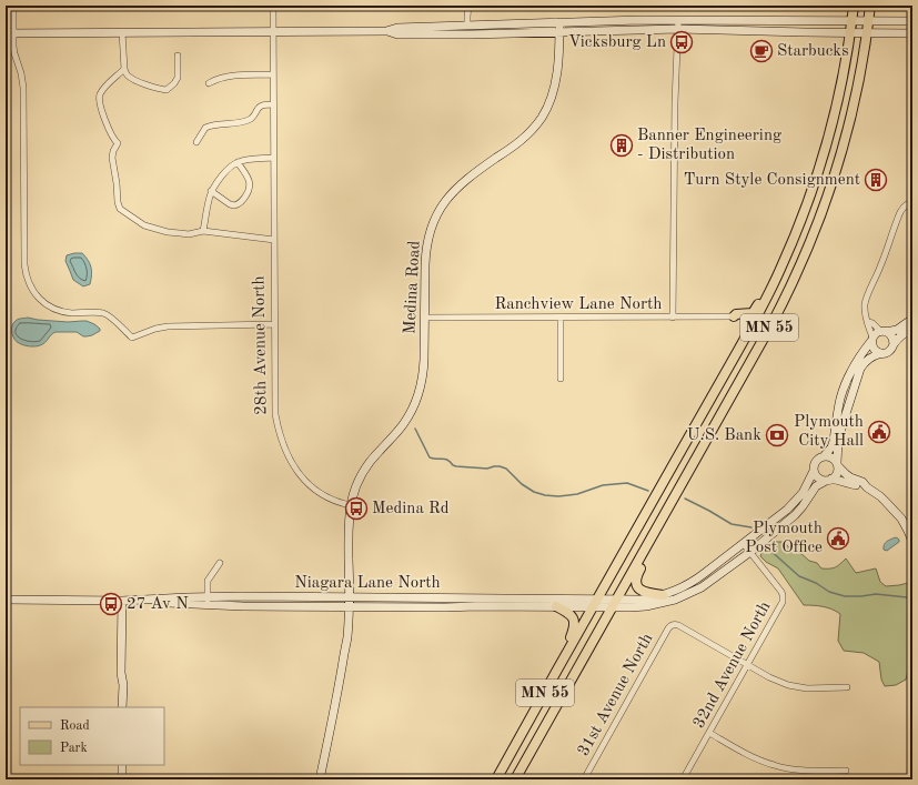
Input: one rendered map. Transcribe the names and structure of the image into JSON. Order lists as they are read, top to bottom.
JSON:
{
  "streets": {
    "main road": ["MN 55"],
    "street": [
      "Medina Road",
      "Ranchview Lane North",
      "28th Avenue North",
      "Niagara Lane North",
      "32nd Avenue North",
      "31st Avenue North"
    ]
  },
  "crossings": [
    ["Medina Road", "Ranchview Lane North"],
    ["Medina Road", "28th Avenue North"],
    ["MN 55", "Niagara Lane North"],
    ["32nd Avenue North", "31st Avenue North"]
  ],
  "places": {
    "bus stop": ["Vicksburg Ln", "Medina Rd", "27 Av N"],
    "cafe": ["Starbucks"],
    "building": ["Banner Engineering - Distribution", "Turn Style Consignment"],
    "public building": ["Plymouth City Hall", "Plymouth Post Office"],
    "bank": ["U.S. Bank"]
  },
  "legend": ["Road", "Park"]
}
